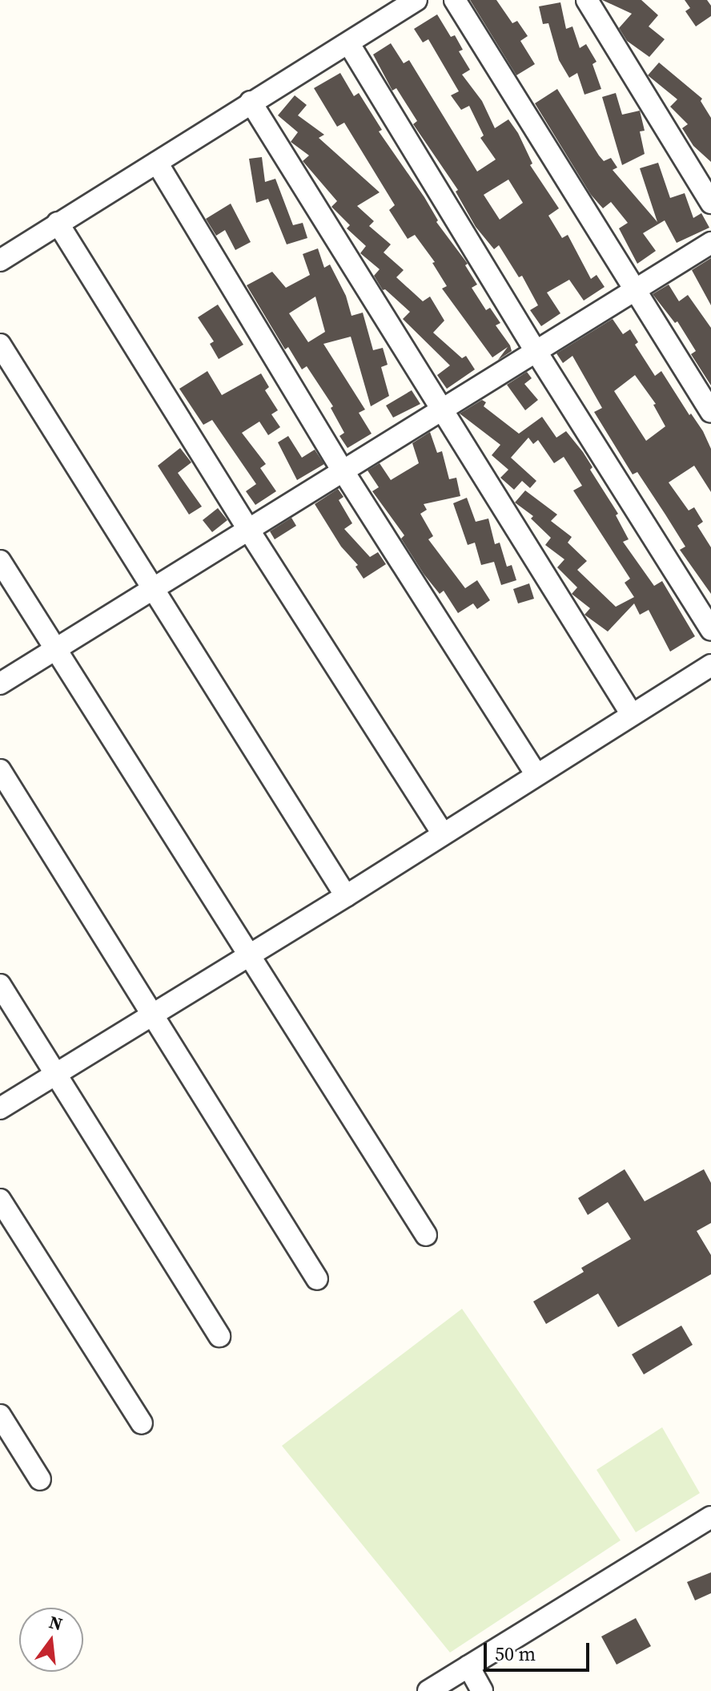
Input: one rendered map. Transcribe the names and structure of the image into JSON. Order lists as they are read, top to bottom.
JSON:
{
  "scale_bar": "50 m",
  "north": "top"
}
